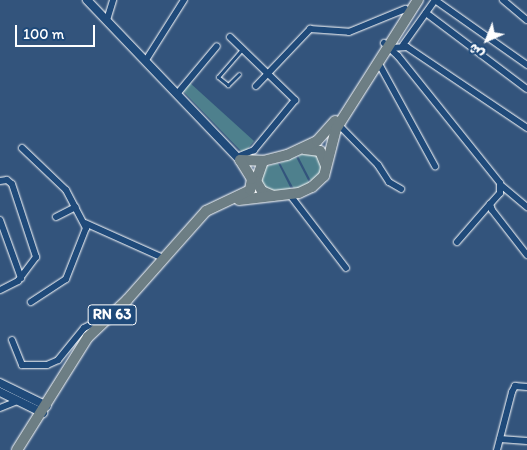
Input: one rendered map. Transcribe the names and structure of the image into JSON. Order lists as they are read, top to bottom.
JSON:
{
  "streets": {
    "main road": ["RN 63"]
  },
  "scale_bar": "100 m",
  "north": "bottom left"
}
